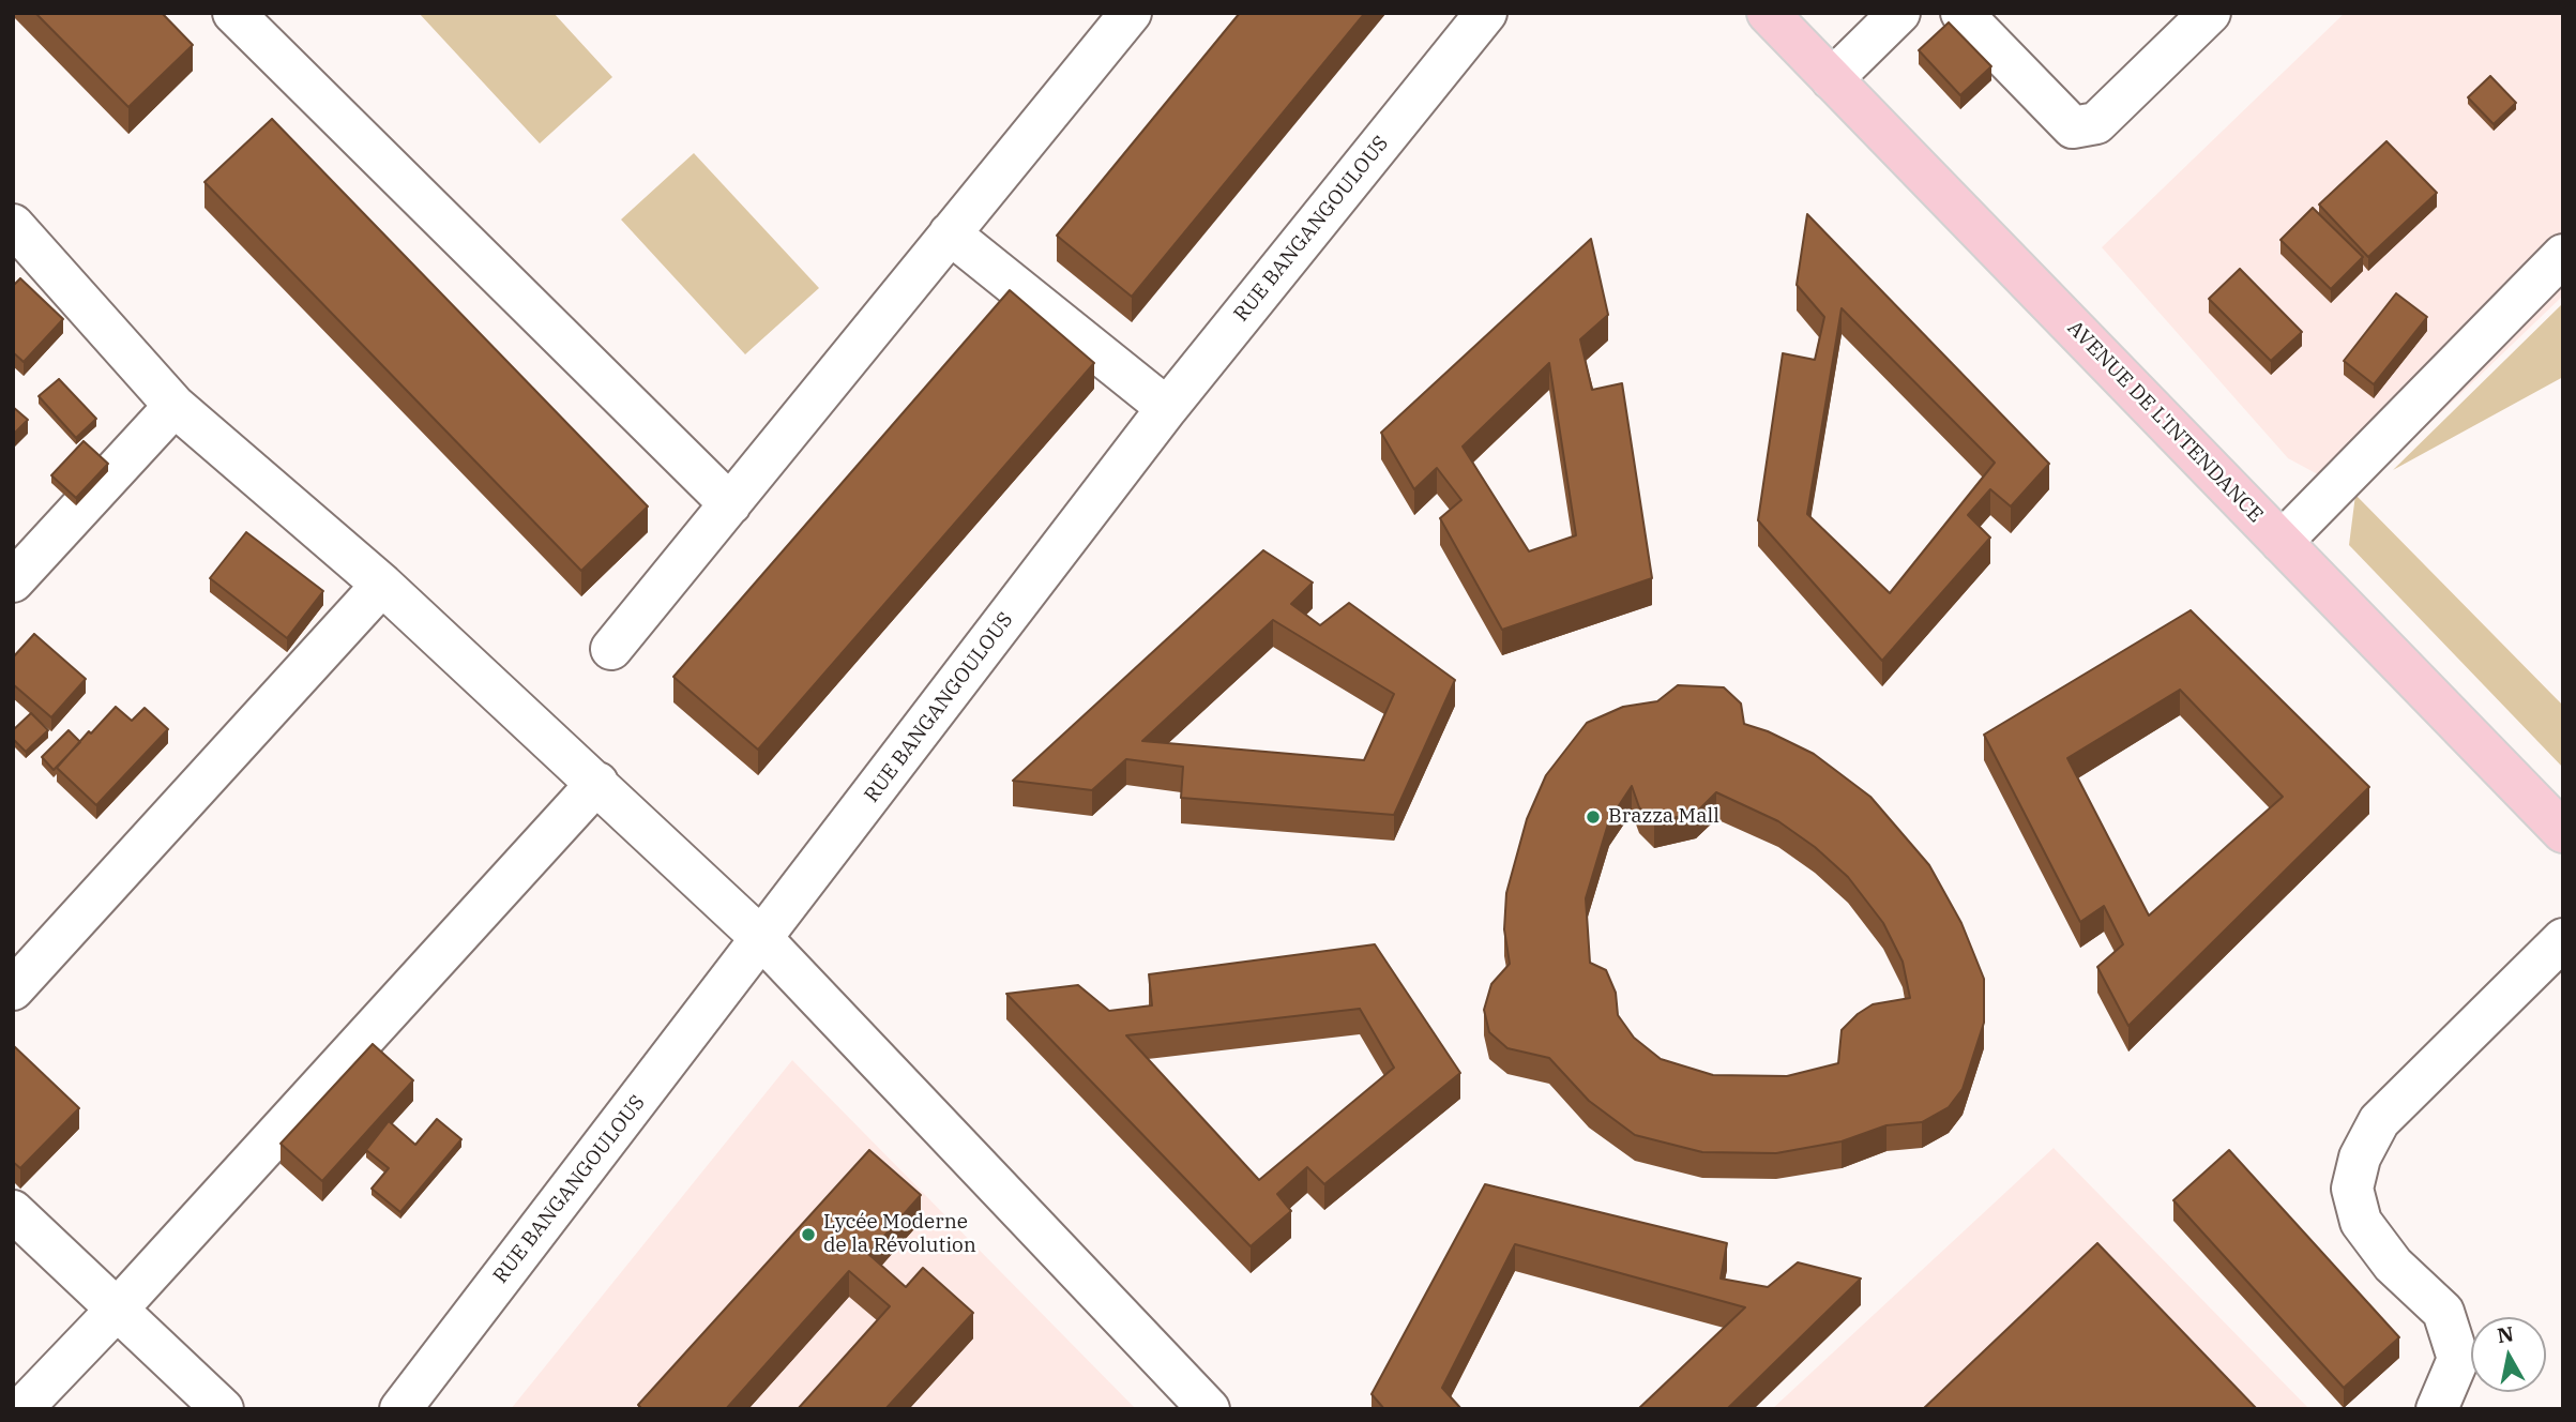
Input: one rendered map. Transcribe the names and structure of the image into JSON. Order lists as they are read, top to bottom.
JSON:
{
  "streets": {
    "main road": ["AVENUE DE L'INTENDANCE"],
    "street": ["RUE BANGANGOULOUS"]
  },
  "places": ["Brazza Mall", "Lycée Moderne de la Révolution"],
  "north": "top"
}
